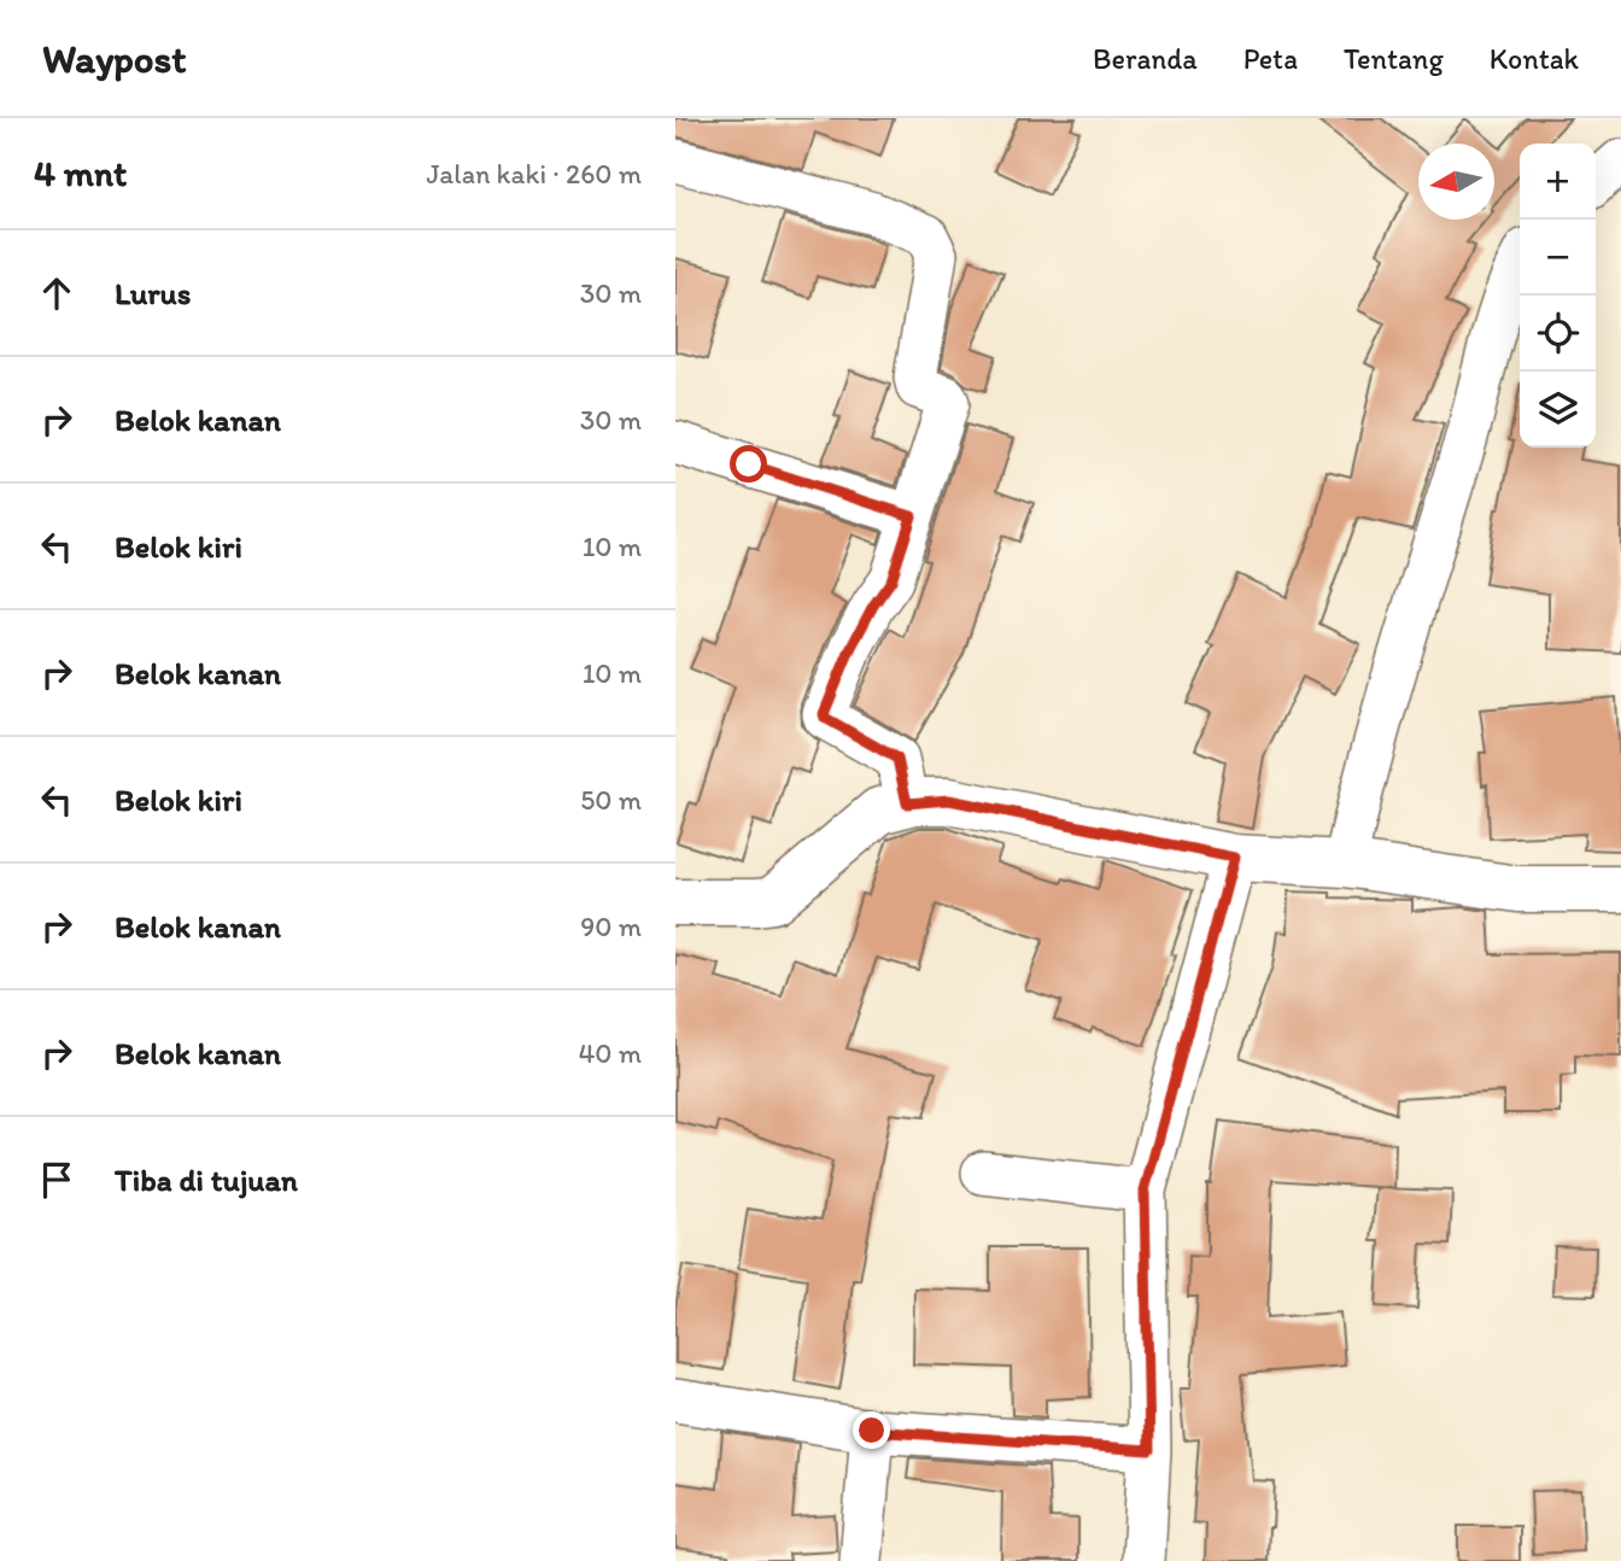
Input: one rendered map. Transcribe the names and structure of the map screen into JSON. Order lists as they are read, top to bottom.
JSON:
{
  "north": "left",
  "page": {
    "header": "Waypost",
    "nav": [
      "Beranda",
      "Peta",
      "Tentang",
      "Kontak"
    ],
    "heading": ["4 mnt", "Jalan kaki · 260 m"],
    "map_buttons": ["+", "−"],
    "list": [
      ["Lurus", "30 m"],
      ["Belok kanan", "30 m"],
      ["Belok kiri", "10 m"],
      ["Belok kanan", "10 m"],
      ["Belok kiri", "50 m"],
      ["Belok kanan", "90 m"],
      ["Belok kanan", "40 m"],
      "Tiba di tujuan"
    ]
  }
}
